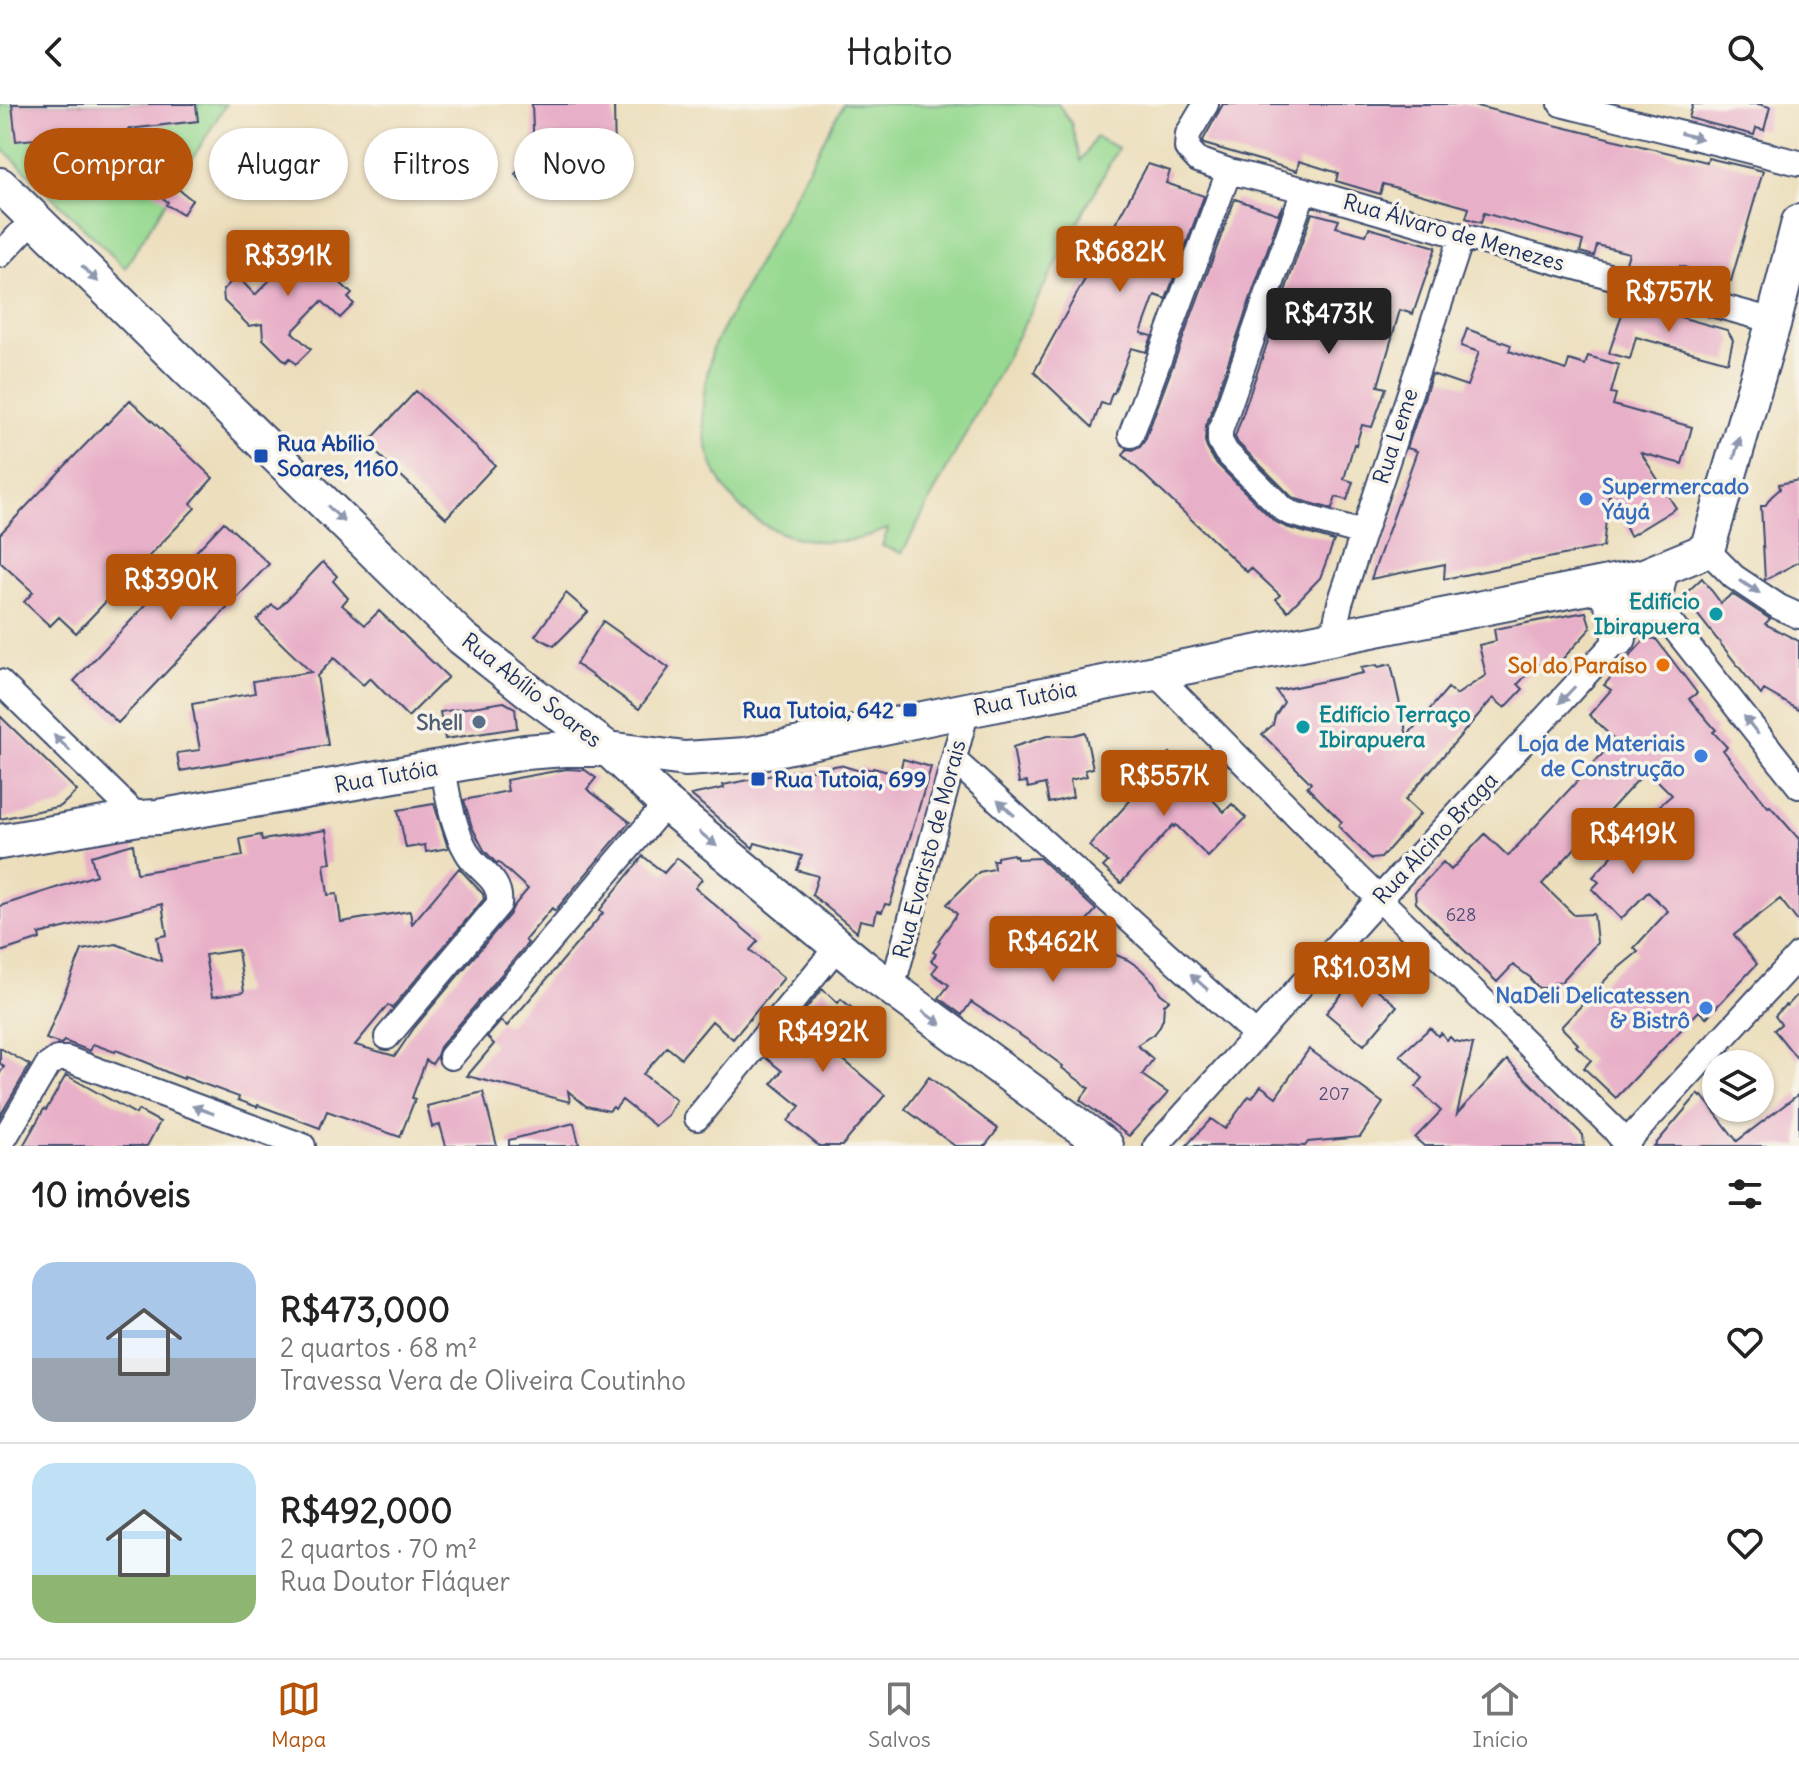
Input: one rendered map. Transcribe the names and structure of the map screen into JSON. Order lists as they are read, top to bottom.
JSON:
{
  "streets": {
    "street": [
      "Rua Álvaro de Menezes",
      "Rua Leme",
      "Rua Abílio Soares",
      "Rua Tutóia",
      "Rua Alcino Braga",
      "Rua Evaristo de Morais"
    ]
  },
  "crossings": [
    ["Rua Álvaro de Menezes", "Rua Leme"],
    ["Rua Leme", "Rua Tutóia"],
    ["Rua Abílio Soares", "Rua Tutóia"],
    ["Rua Abílio Soares", "Rua Evaristo de Morais"],
    ["Rua Tutóia", "Rua Alcino Braga"],
    ["Rua Tutóia", "Rua Evaristo de Morais"]
  ],
  "one_way": ["Rua Abílio Soares", "Rua Alcino Braga"],
  "places": {
    "transit": ["Rua Abílio Soares, 1160", "Rua Tutoia, 642", "Rua Tutoia, 699"],
    "other": [
      "Supermercado Yáyá",
      "Edifício Ibirapuera",
      "Sol do Paraíso",
      "Shell",
      "Edifício Terraço Ibirapuera",
      "Loja de Materiais de Construção",
      "NaDeli Delicatessen & Bistrô"
    ]
  },
  "house_numbers": ["628", "207"],
  "page": {
    "header": "Habito",
    "chip": [
      "Comprar",
      "Alugar",
      "Filtros",
      "Novo"
    ],
    "price": [
      "R$682K",
      "R$391K",
      "R$757K",
      "R$473K",
      "R$390K",
      "R$557K",
      "R$419K",
      "R$462K",
      "R$1.03M",
      "R$492K"
    ],
    "heading": "10 imóveis",
    "list": [
      {
        "name": "R$473,000",
        "note": "2 quartos · 68 m² · Travessa Vera de Oliveira Coutinho"
      },
      {
        "name": "R$492,000",
        "note": "2 quartos · 70 m² · Rua Doutor Fláquer"
      }
    ],
    "tabs": ["Mapa", "Salvos", "Início"]
  }
}
